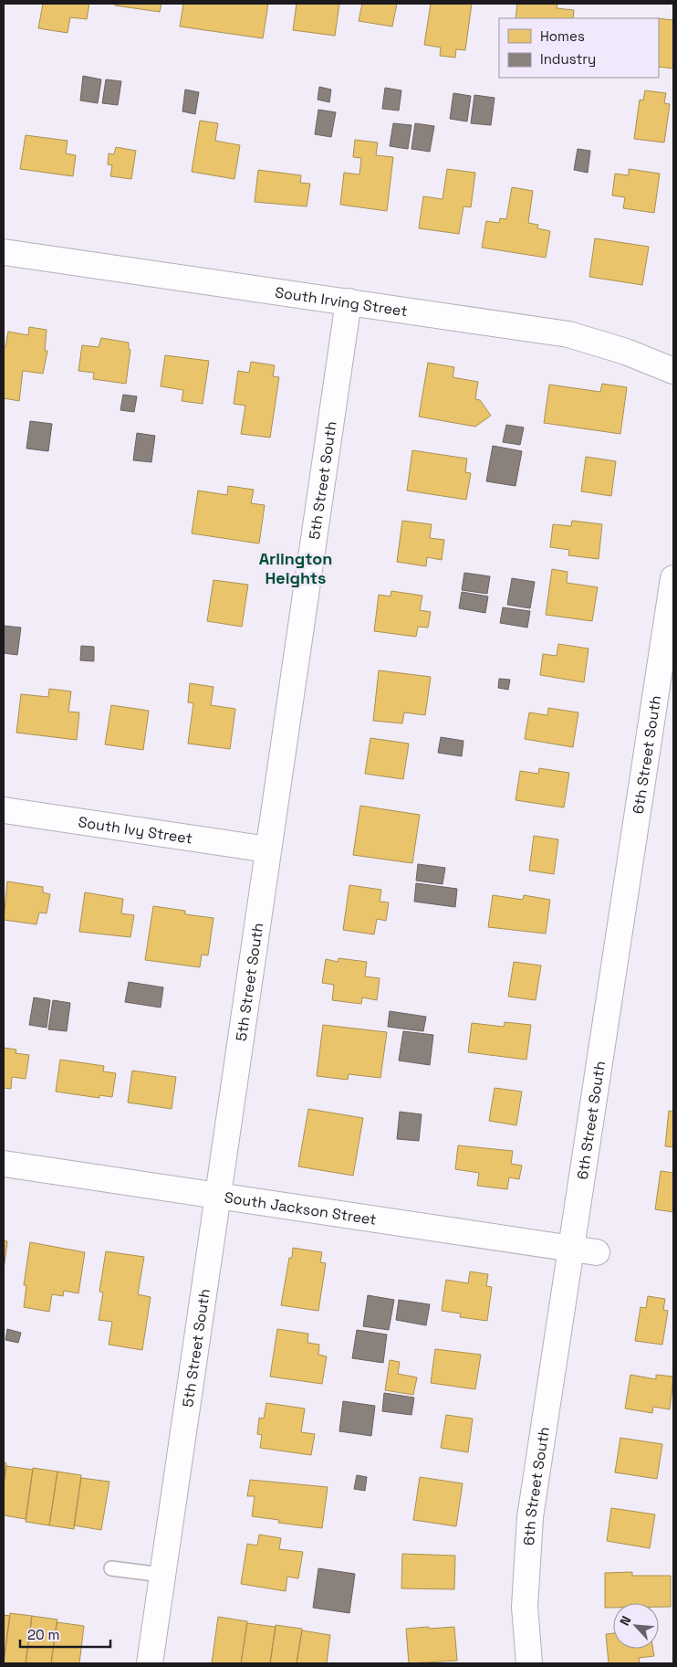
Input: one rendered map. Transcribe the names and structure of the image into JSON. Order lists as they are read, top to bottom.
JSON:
{
  "streets": {
    "street": [
      "South Irving Street",
      "5th Street South",
      "6th Street South",
      "South Ivy Street",
      "South Jackson Street"
    ]
  },
  "crossings": [
    ["South Irving Street", "5th Street South"],
    ["5th Street South", "South Ivy Street"],
    ["5th Street South", "South Jackson Street"],
    ["6th Street South", "South Jackson Street"]
  ],
  "districts": ["Arlington Heights"],
  "legend": ["Homes", "Industry"],
  "scale_bar": "20 m",
  "north": "top left"
}
